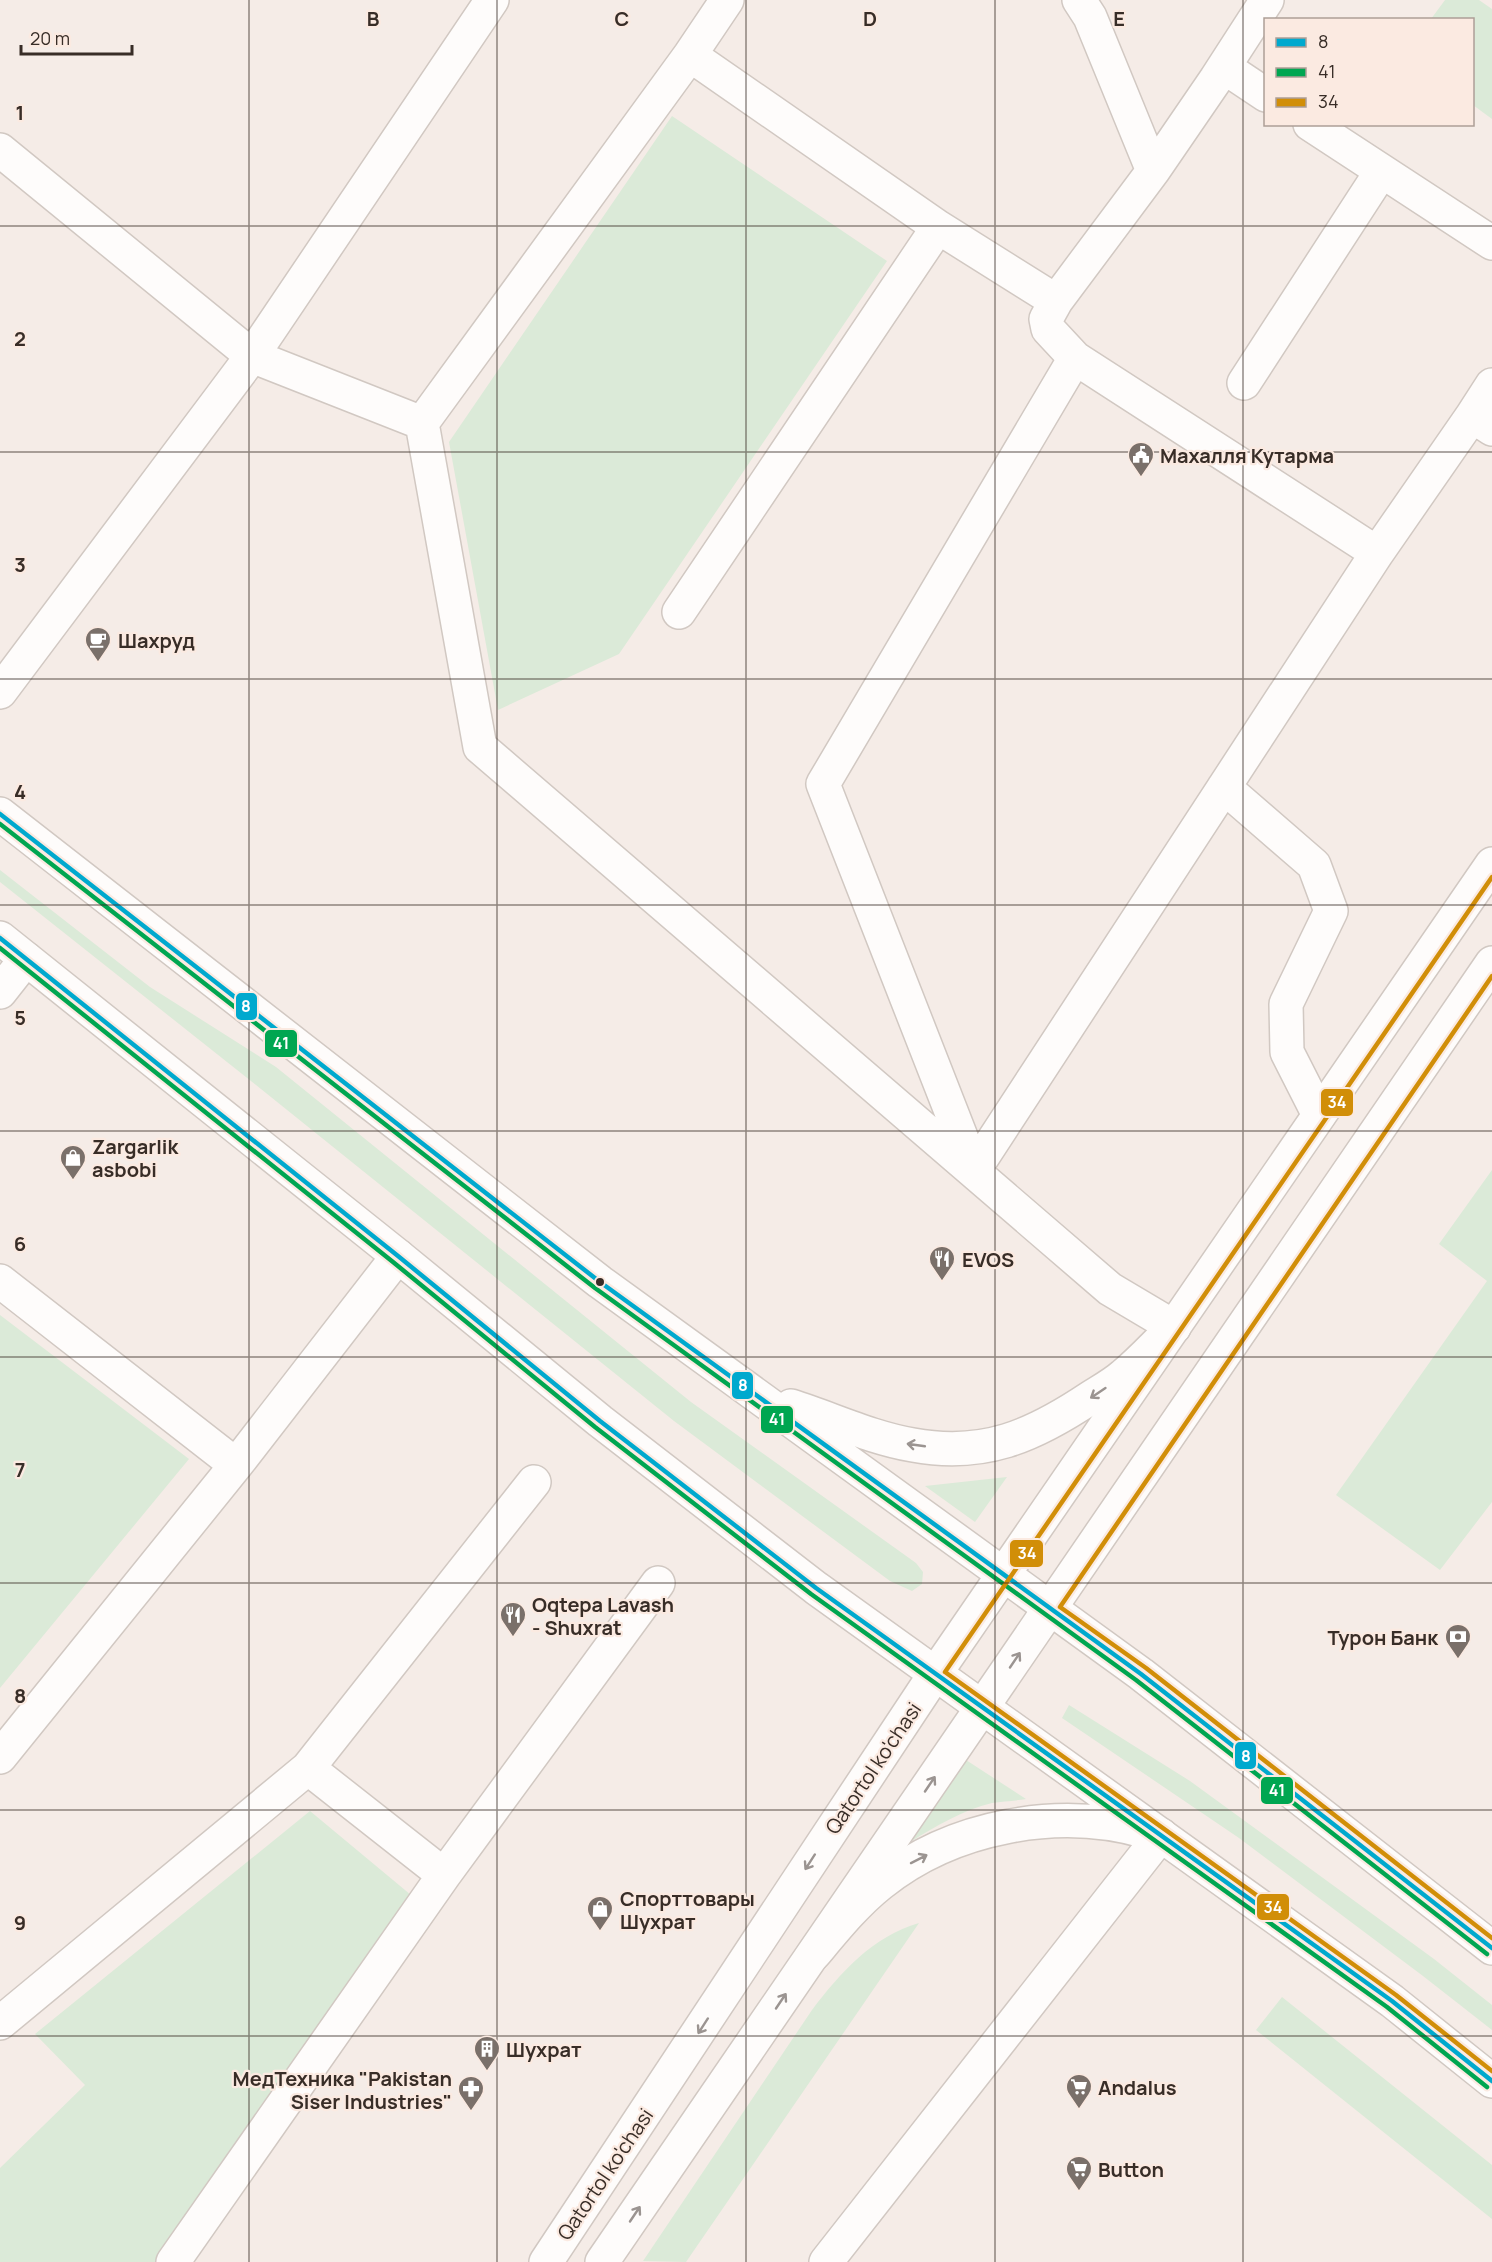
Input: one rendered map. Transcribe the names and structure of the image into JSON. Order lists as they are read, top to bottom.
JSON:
{
  "streets": {
    "main road": ["Qatortol ko'chasi"]
  },
  "places": {
    "public building": ["Махалля Кутарма"],
    "cafe": ["Шахруд"],
    "shop": ["Zargarlik asbobi", "Спорттовары Шухрат"],
    "restaurant": ["EVOS", "Oqtepa Lavash - Shuxrat"],
    "bank": ["Турон Банк"],
    "building": ["Шухрат"],
    "supermarket": ["Andalus", "Button"],
    "pharmacy": ["МедТехника \"Pakistan Siser Industries\""]
  },
  "lines": ["transit line 8", "transit line 41", "transit line 34"],
  "legend": ["8", "41", "34"],
  "scale_bar": "20 m",
  "grid": {
    "columns": [
      "B",
      "C",
      "D",
      "E"
    ],
    "rows": [
      "1",
      "2",
      "3",
      "4",
      "5",
      "6",
      "7",
      "8",
      "9"
    ]
  }
}
